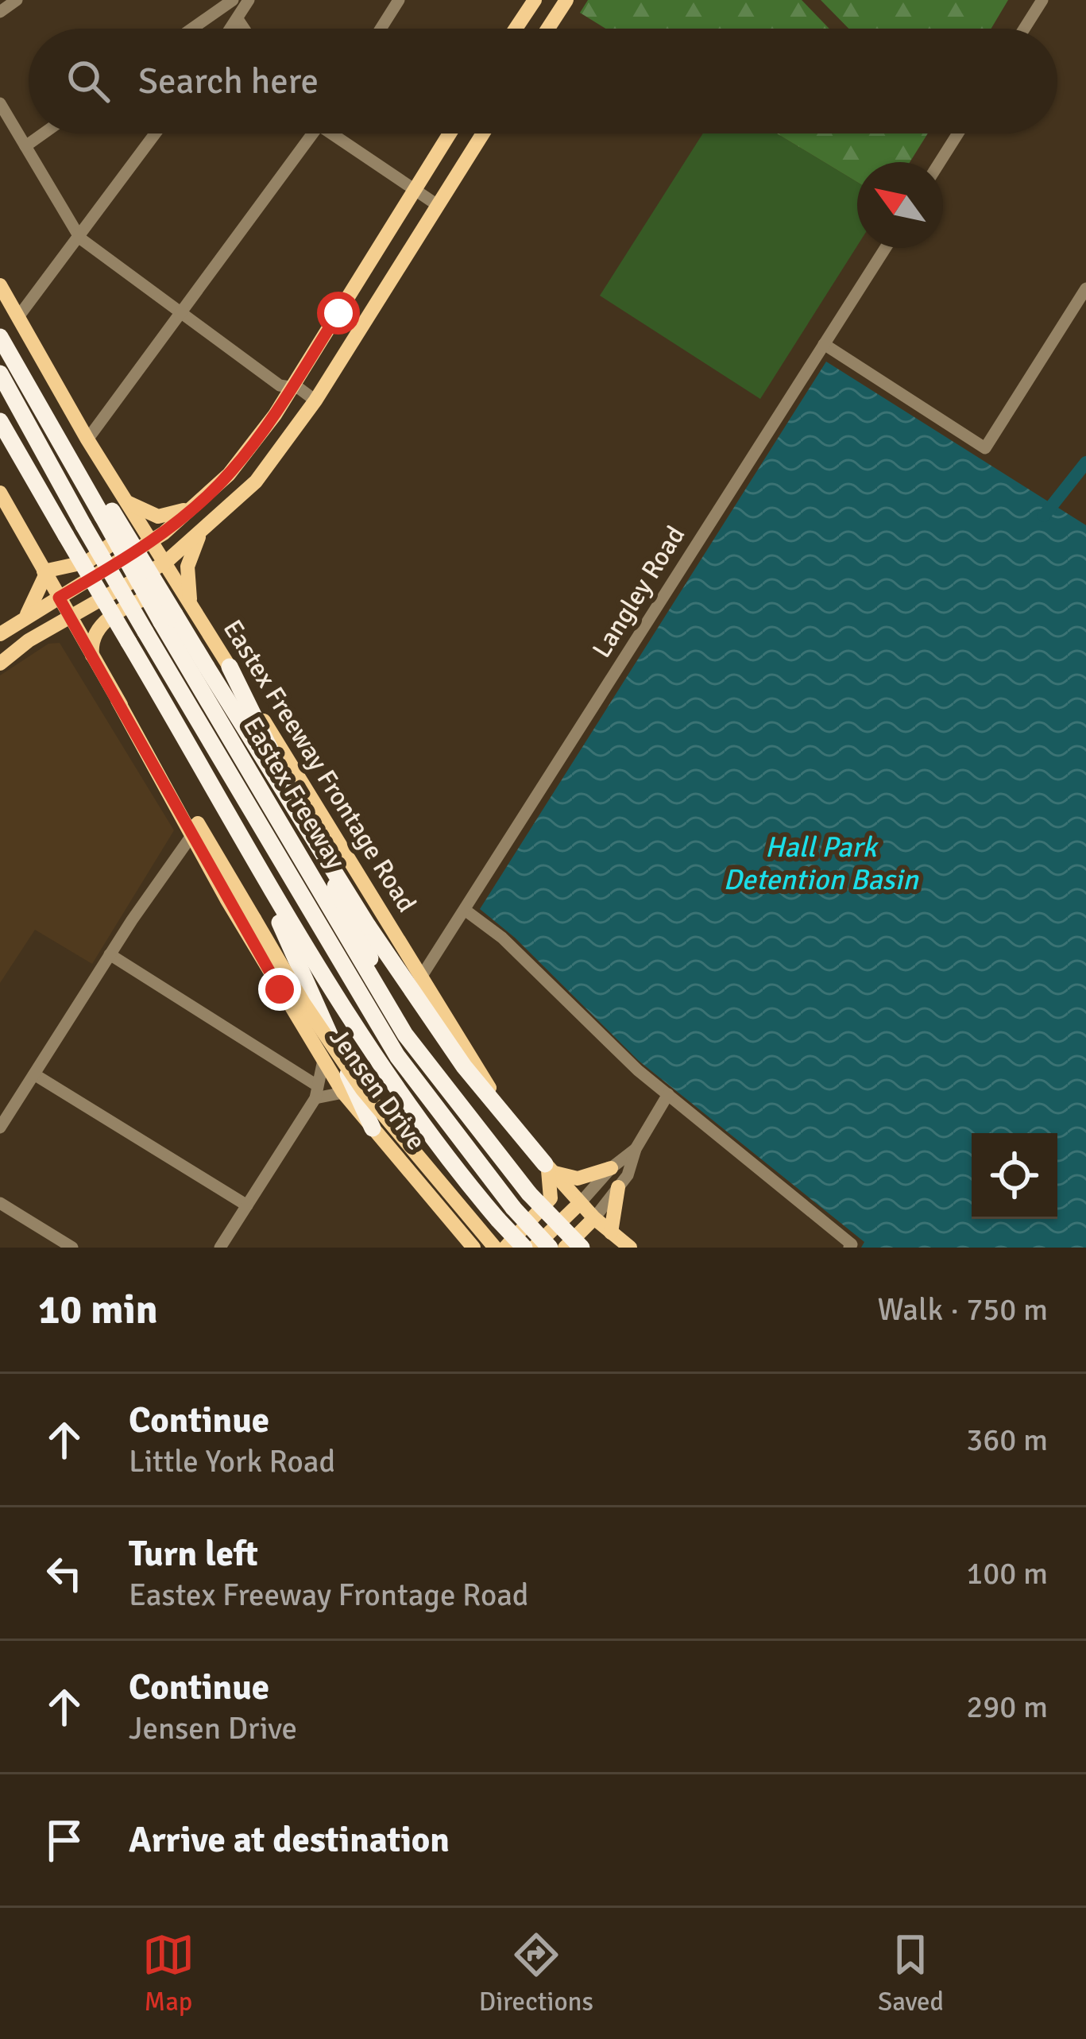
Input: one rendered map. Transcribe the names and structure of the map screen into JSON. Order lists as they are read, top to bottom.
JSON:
{
  "streets": {
    "highway": ["Eastex Freeway"],
    "main road": ["Eastex Freeway Frontage Road", "Jensen Drive"],
    "street": ["Langley Road"]
  },
  "crossings": [
    ["Langley Road", "Eastex Freeway Frontage Road"],
    ["Eastex Freeway Frontage Road", "Eastex Freeway"]
  ],
  "water": ["Hall Park Detention Basin"],
  "north": "top left",
  "page": {
    "search": "Search here",
    "heading": ["10 min", "Walk · 750 m"],
    "list": [
      ["Continue", "Little York Road", "360 m"],
      ["Turn left", "Eastex Freeway Frontage Road", "100 m"],
      ["Continue", "Jensen Drive", "290 m"],
      "Arrive at destination"
    ],
    "nav": ["Map", "Directions", "Saved"]
  }
}
